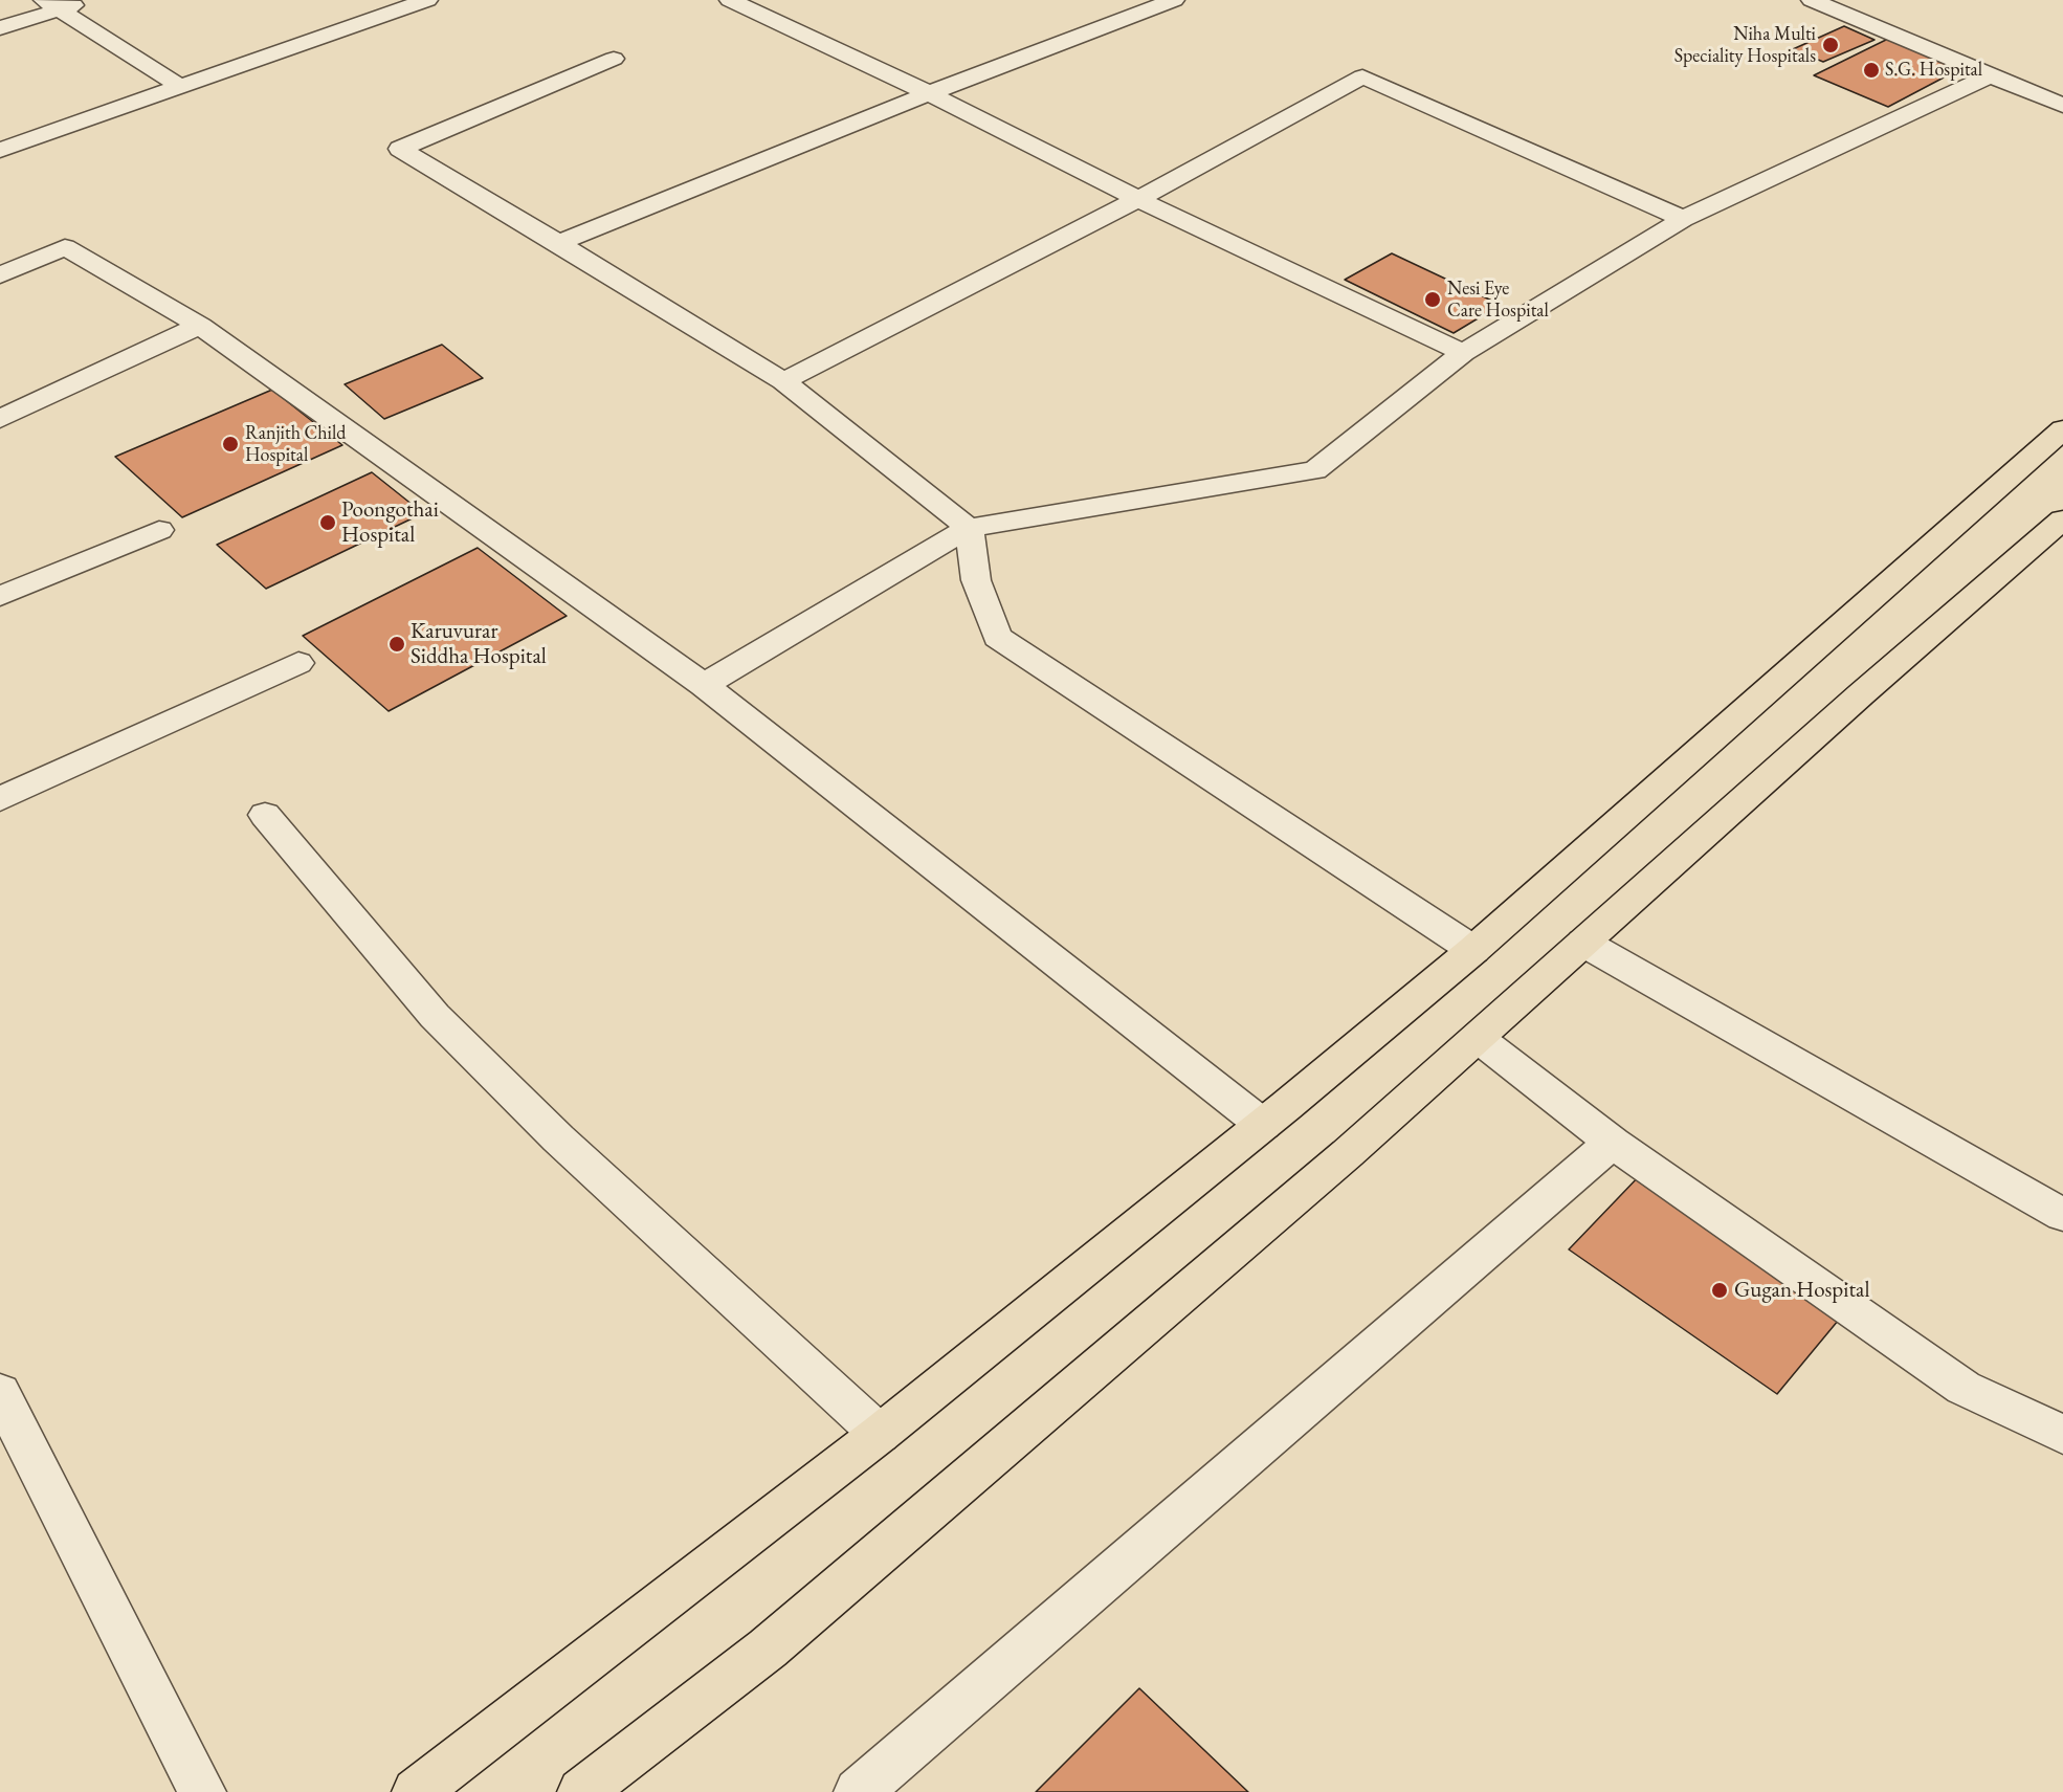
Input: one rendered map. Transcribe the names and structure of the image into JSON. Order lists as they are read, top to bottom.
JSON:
{
  "places": [
    "Niha Multi Speciality Hospitals",
    "S.G. Hospital",
    "Nesi Eye Care Hospital",
    "Ranjith Child Hospital",
    "Poongothai Hospital",
    "Karuvurar Siddha Hospital",
    "Gugan Hospital"
  ]
}
